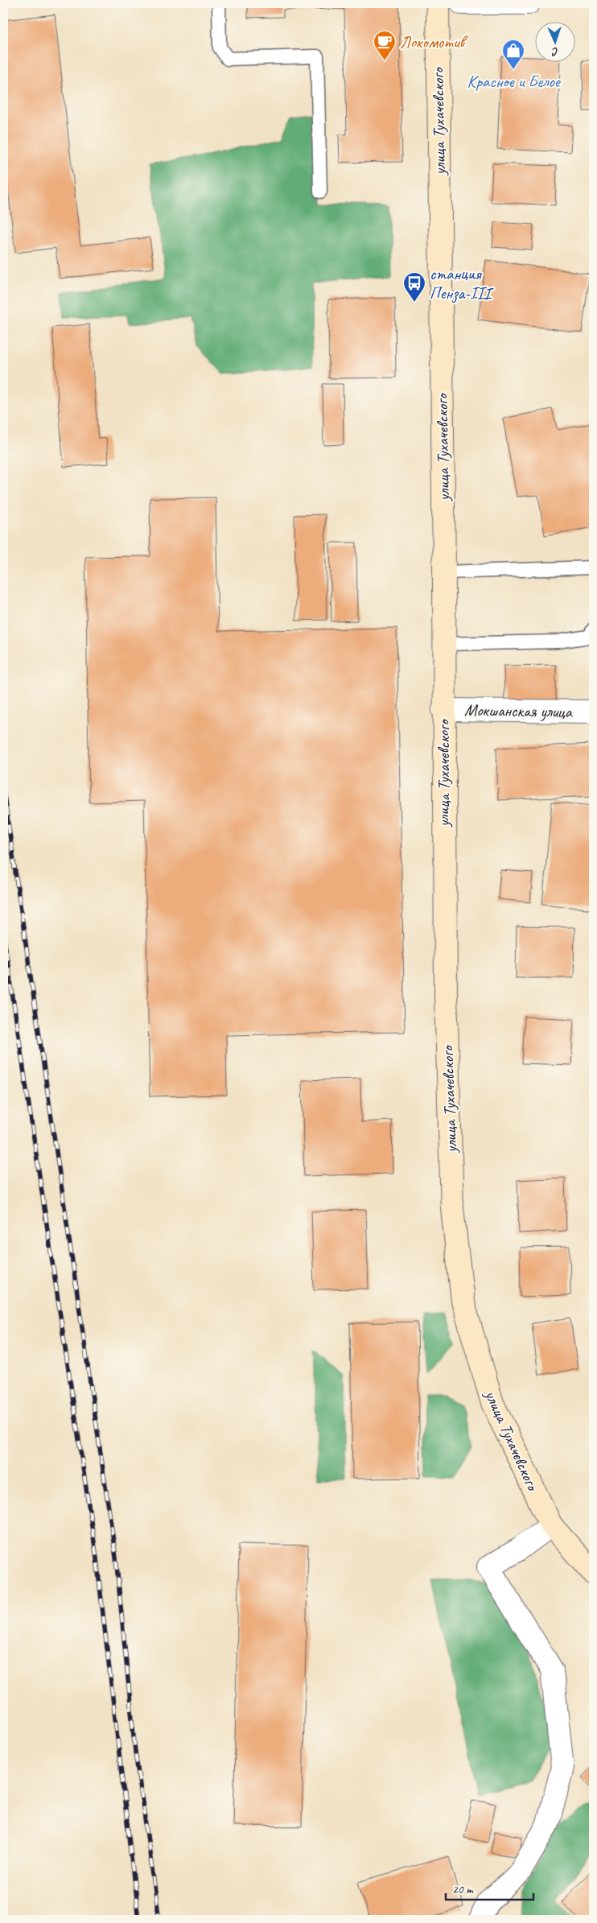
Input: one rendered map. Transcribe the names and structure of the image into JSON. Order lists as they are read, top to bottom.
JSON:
{
  "streets": {
    "main road": ["улица Тухачевского"],
    "street": ["Мокшанская улица"]
  },
  "crossings": [
    ["улица Тухачевского", "Мокшанская улица"]
  ],
  "places": {
    "cafe": ["Локомотив"],
    "shop": ["Красное и Белое"],
    "bus stop": ["станция Пенза-III"]
  },
  "scale_bar": "20 m",
  "north": "bottom"
}
